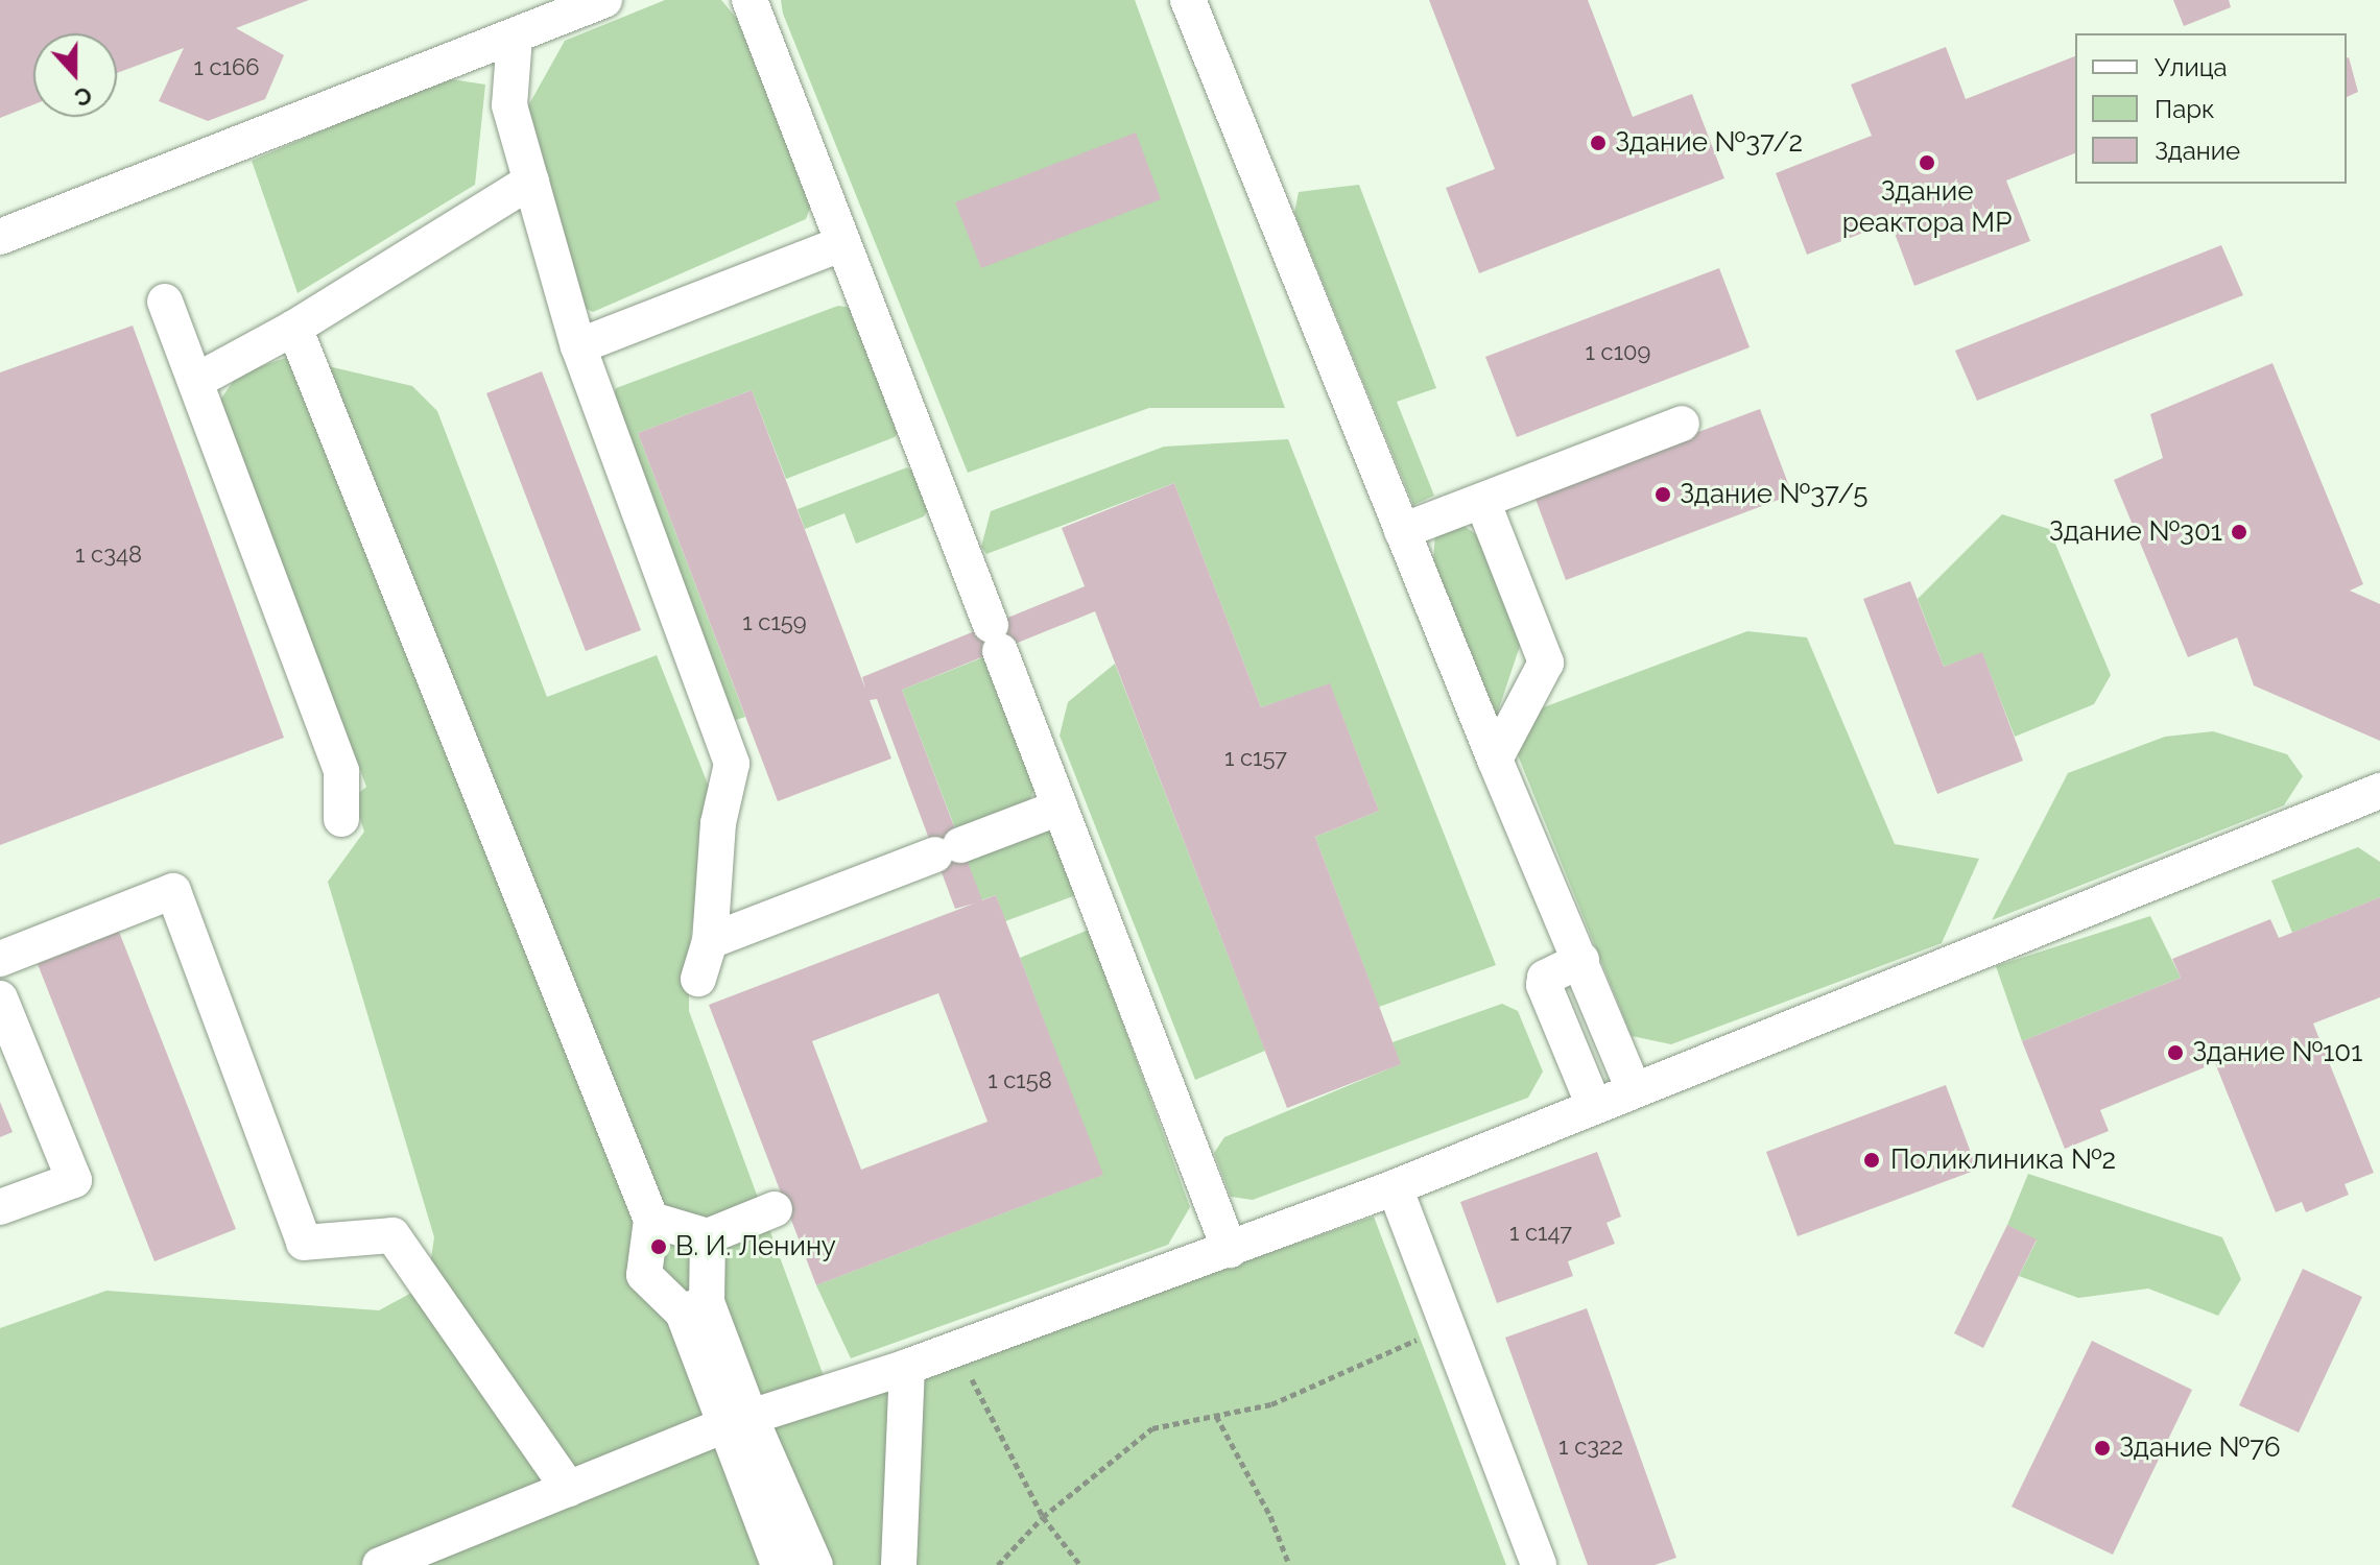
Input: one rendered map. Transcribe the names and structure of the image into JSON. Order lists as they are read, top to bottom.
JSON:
{
  "places": [
    "Здание №37/2",
    "Здание реактора МР",
    "Здание №37/5",
    "Здание №301",
    "Здание №101",
    "Поликлиника №2",
    "В. И. Ленину",
    "Здание №76"
  ],
  "house_numbers": [
    "1 с166",
    "1 с109",
    "1 с348",
    "1 с159",
    "1 с157",
    "1 с158",
    "1 с147",
    "1 с322"
  ],
  "legend": ["Улица", "Парк", "Здание"],
  "north": "bottom"
}
